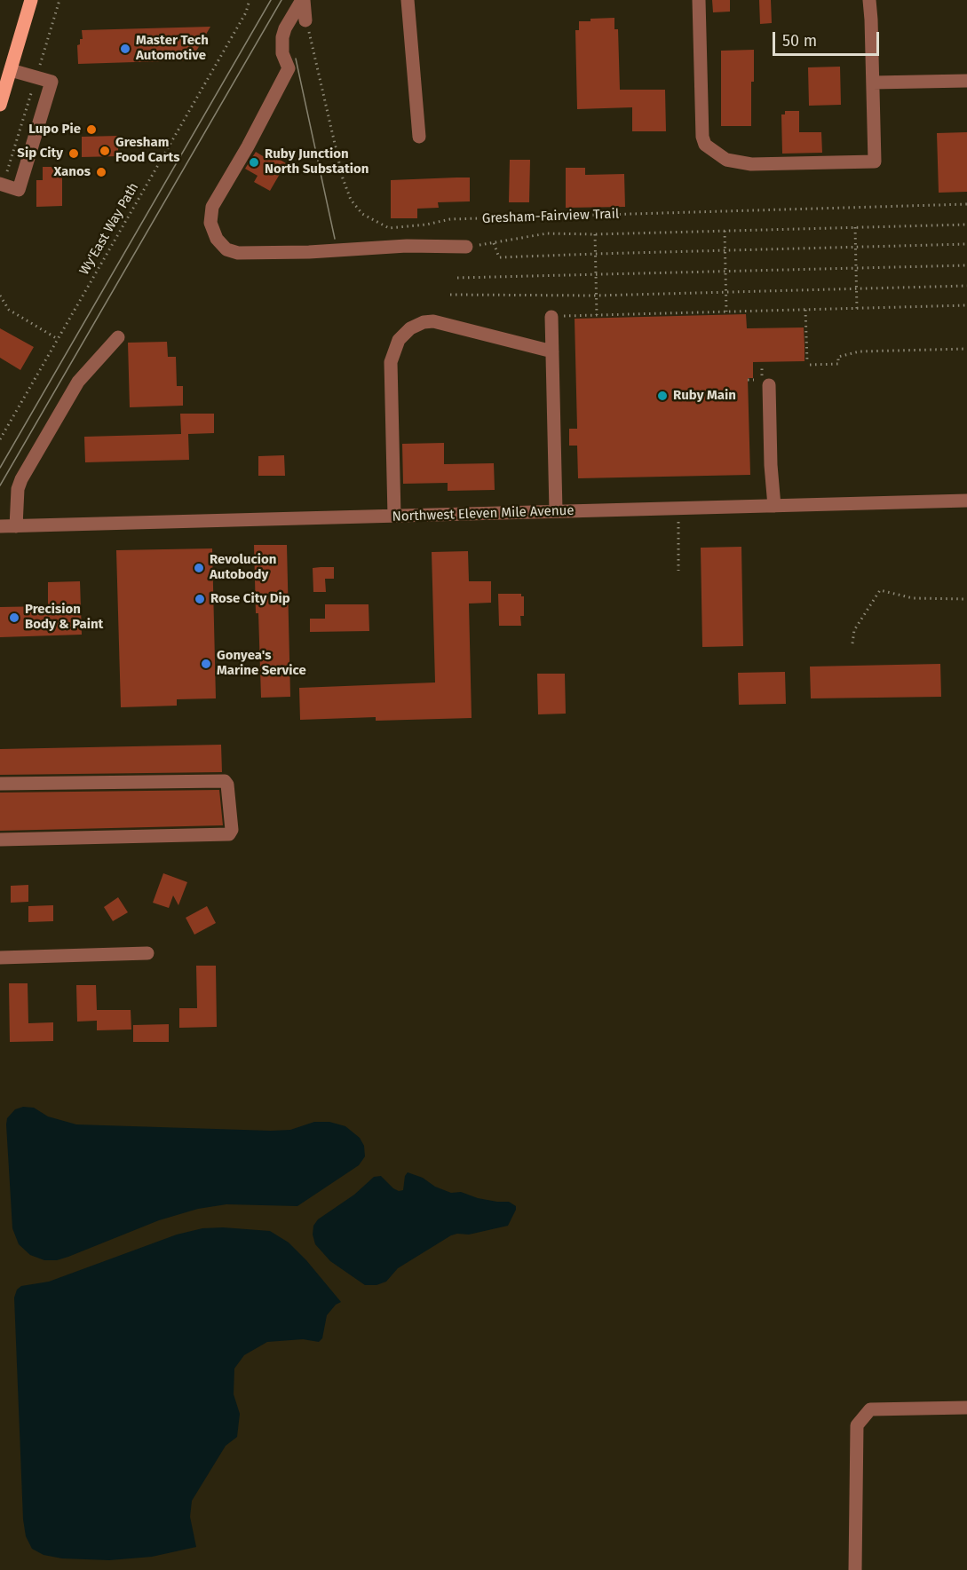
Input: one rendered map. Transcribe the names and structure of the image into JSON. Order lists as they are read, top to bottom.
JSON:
{
  "streets": {
    "street": ["Northwest Eleven Mile Avenue"],
    "path": ["Gresham-Fairview Trail", "Wy'East Way Path"]
  },
  "places": [
    "Master Tech Automotive",
    "Lupo Pie",
    "Gresham Food Carts",
    "Sip City",
    "Ruby Junction North Substation",
    "Xanos",
    "Ruby Main",
    "Revolucion Autobody",
    "Rose City Dip",
    "Precision Body & Paint",
    "Gonyea's Marine Service"
  ],
  "scale_bar": "50 m"
}
